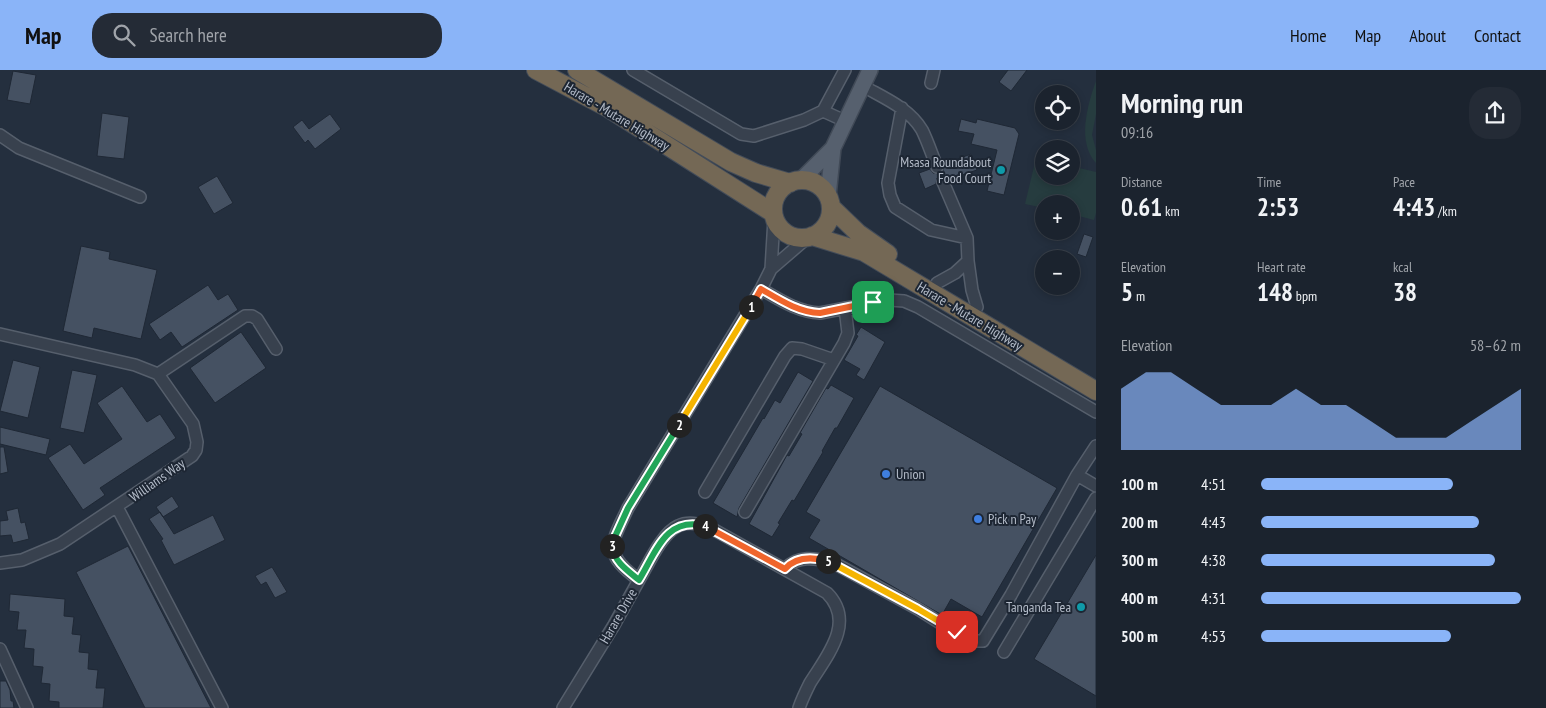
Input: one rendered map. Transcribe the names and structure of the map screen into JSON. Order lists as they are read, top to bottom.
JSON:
{
  "streets": {
    "highway": ["Harare - Mutare Highway"],
    "street": ["Williams Way", "Harare Drive"]
  },
  "crossings": [
    ["Harare - Mutare Highway", "Harare Drive"]
  ],
  "places": [
    "Msasa Roundabout Food Court",
    "Union",
    "Pick n Pay",
    "Tanganda Tea"
  ],
  "page": {
    "header": "Map",
    "search": "Search here",
    "nav": [
      "Home",
      "Map",
      "About",
      "Contact"
    ],
    "heading": ["Morning run", "09:16"],
    "map_buttons": ["+", "−"],
    "stats": [
      ["Distance", "0.61 km"],
      ["Time", "2:53"],
      ["Pace", "4:43 /km"],
      ["Elevation", "5 m"],
      ["Heart rate", "148 bpm"],
      ["kcal", "38"]
    ],
    "pins": [
      "1",
      "2",
      "4",
      "3",
      "5"
    ],
    "chart": ["Elevation", "58–62 m"],
    "list": [
      {
        "name": "100 m",
        "note": "4:51"
      },
      {
        "name": "200 m",
        "note": "4:43"
      },
      {
        "name": "300 m",
        "note": "4:38"
      },
      {
        "name": "400 m",
        "note": "4:31"
      },
      {
        "name": "500 m",
        "note": "4:53"
      }
    ]
  }
}
